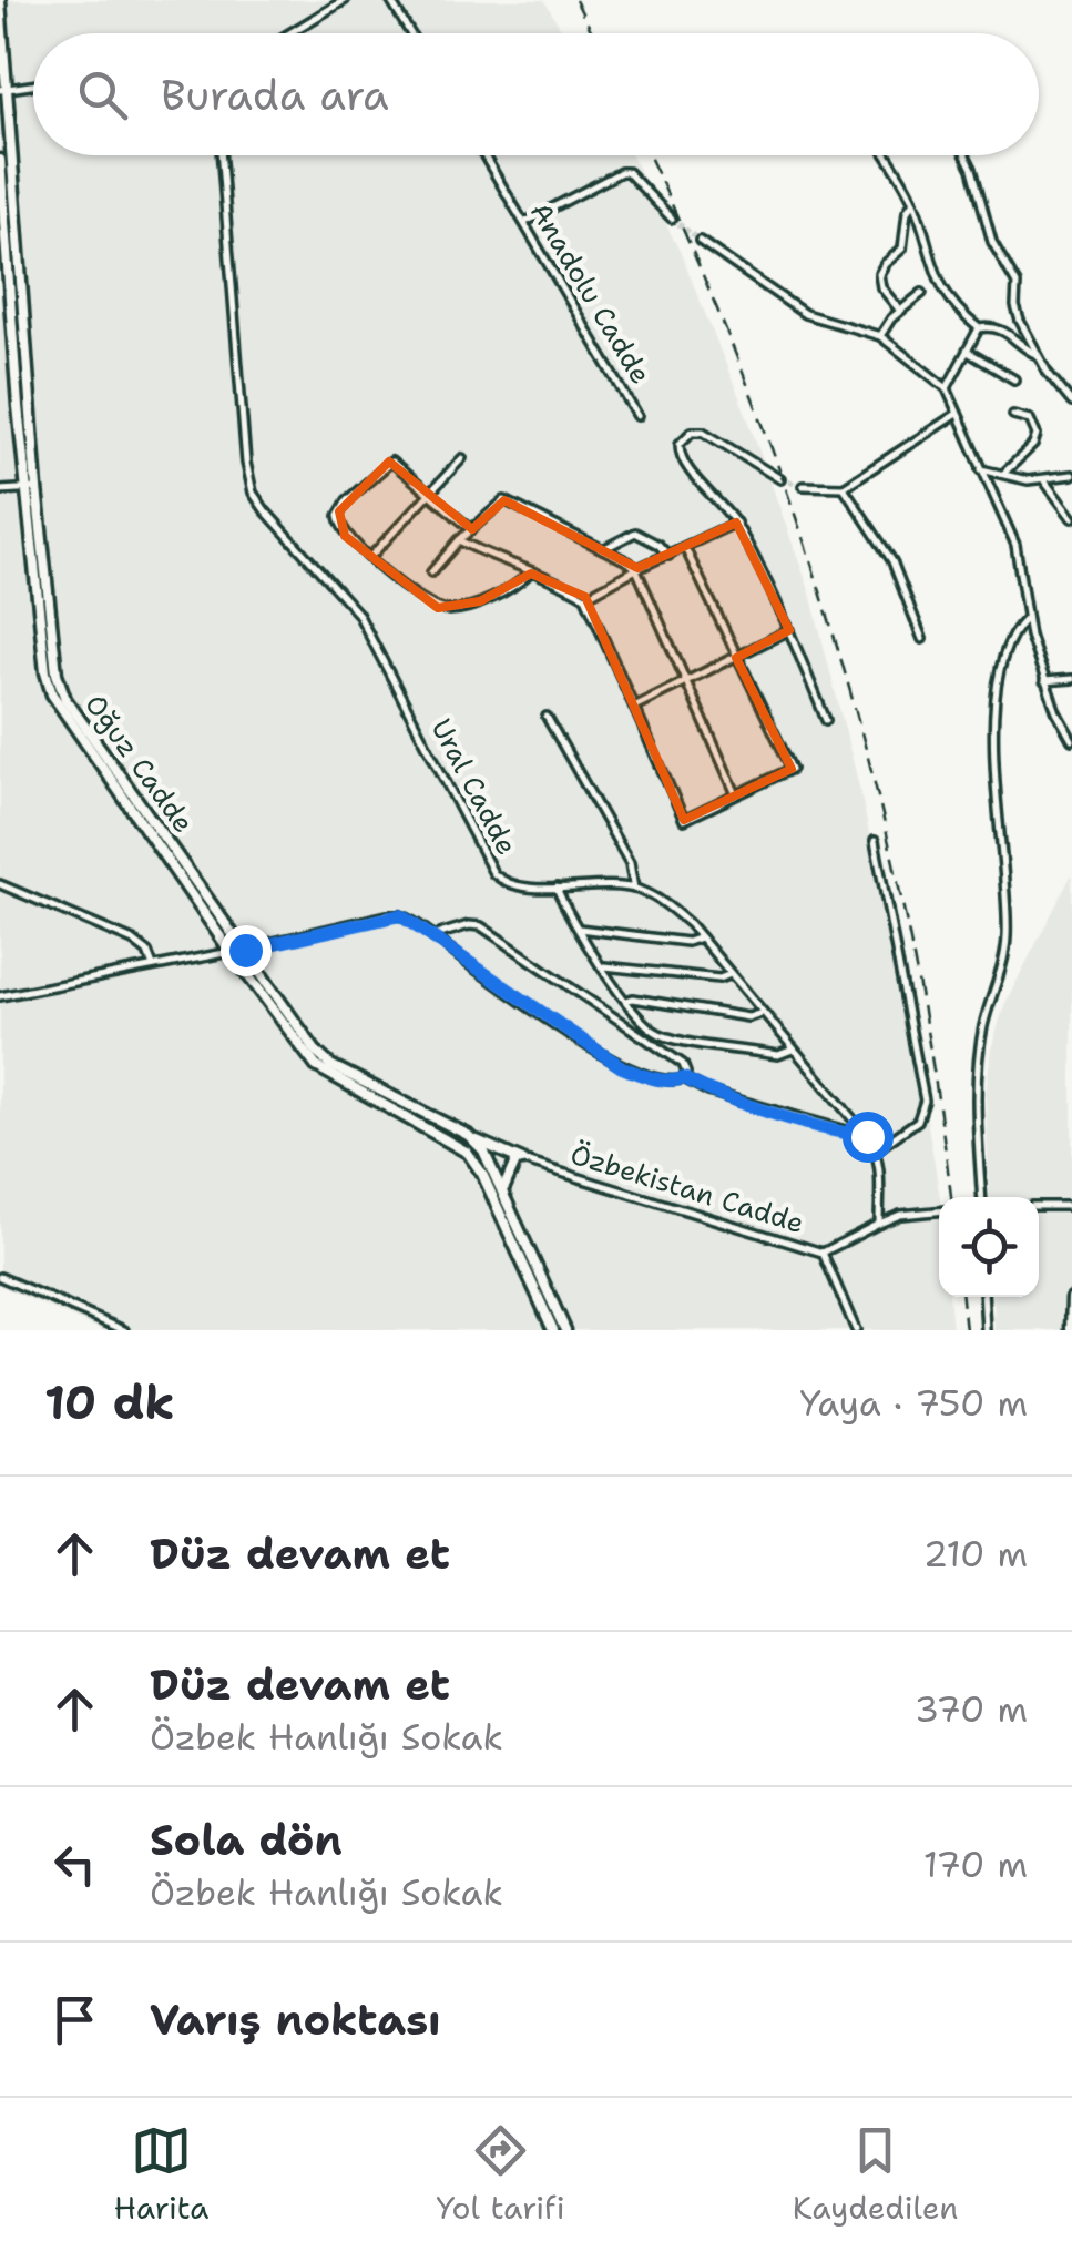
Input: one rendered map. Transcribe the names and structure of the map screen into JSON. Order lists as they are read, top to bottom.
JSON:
{
  "streets": {
    "street": [
      "Anadolu Cadde",
      "Oğuz Cadde",
      "Ural Cadde",
      "Özbekistan Cadde"
    ]
  },
  "page": {
    "search": "Burada ara",
    "heading": ["10 dk", "Yaya · 750 m"],
    "list": [
      ["Düz devam et", "210 m"],
      ["Düz devam et", "Özbek Hanlığı Sokak", "370 m"],
      ["Sola dön", "Özbek Hanlığı Sokak", "170 m"],
      "Varış noktası"
    ],
    "nav": ["Harita", "Yol tarifi", "Kaydedilen"]
  }
}
